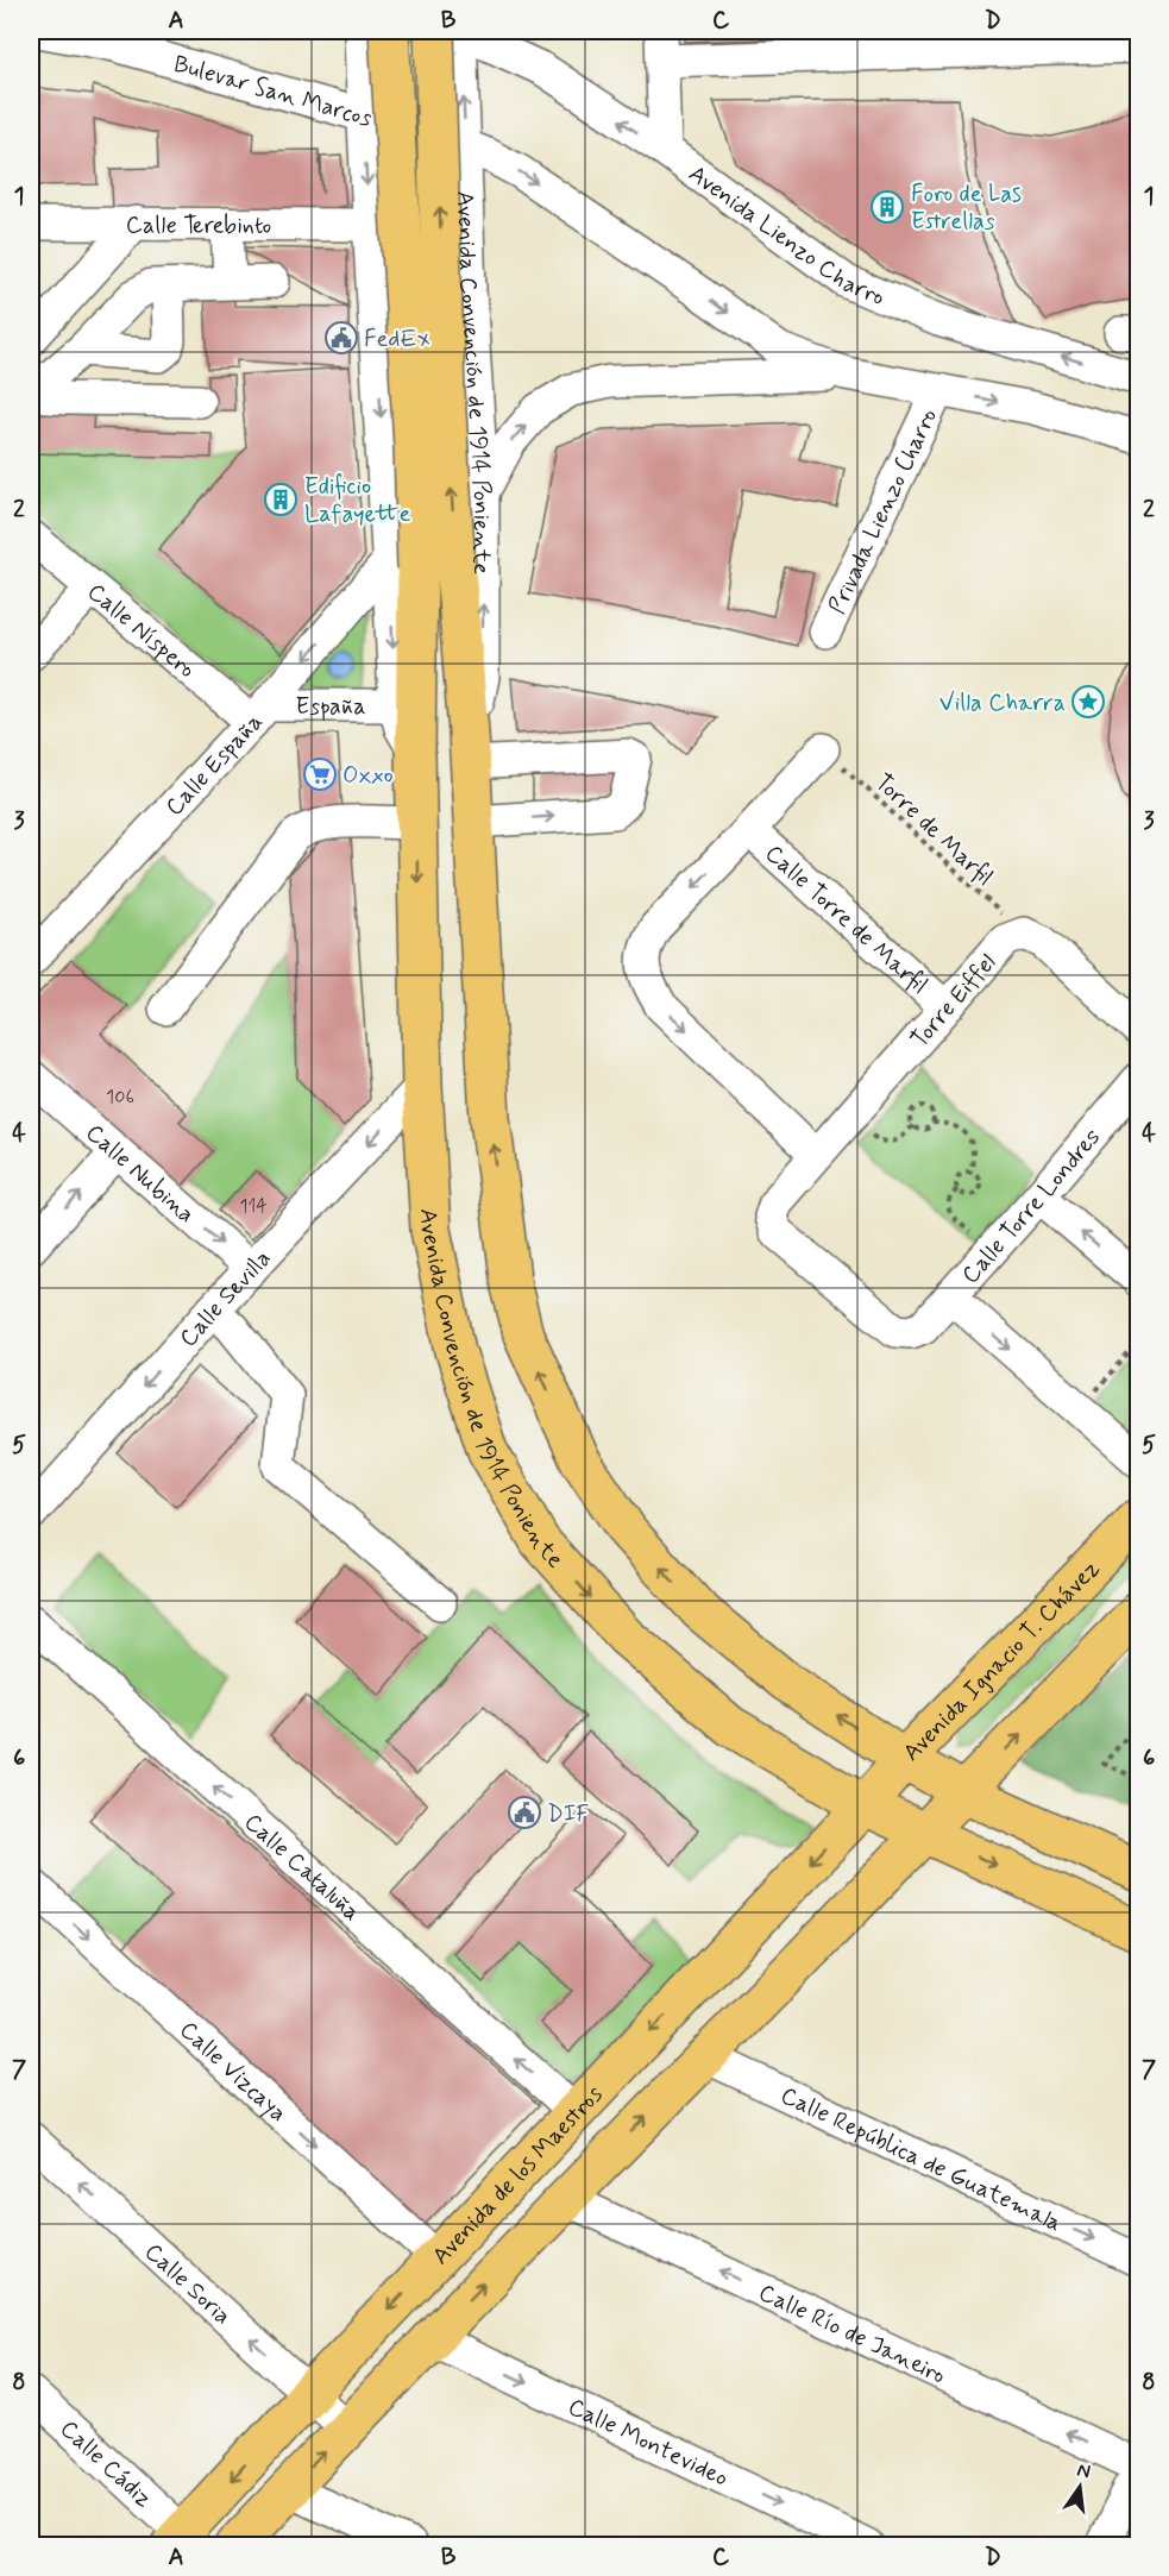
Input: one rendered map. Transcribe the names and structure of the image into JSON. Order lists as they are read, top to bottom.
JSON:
{
  "streets": {
    "main road": ["Avenida Convención de 1914 Poniente", "Avenida Ignacio T. Chávez", "Avenida de los Maestros"],
    "street": [
      "Bulevar San Marcos",
      "Calle Terebinto",
      "Avenida Lienzo Charro",
      "Privada Lienzo Charro",
      "Calle Níspero",
      "España",
      "Calle España",
      "Calle Torre de Marfil",
      "Torre Eiffel",
      "Calle Nubina",
      "Calle Torre Londres",
      "Calle Sevilla",
      "Calle Cataluña",
      "Calle Vizcaya",
      "Calle República de Guatemala",
      "Calle Soria",
      "Calle Río de Janeiro",
      "Calle Montevideo",
      "Calle Cádiz"
    ],
    "path": ["Torre de Marfil"]
  },
  "crossings": [
    ["Bulevar San Marcos", "Avenida Convención de 1914 Poniente"],
    ["Calle Terebinto", "Avenida Convención de 1914 Poniente"],
    ["Avenida Lienzo Charro", "Avenida Convención de 1914 Poniente"],
    ["Avenida Convención de 1914 Poniente", "España"],
    ["Avenida Convención de 1914 Poniente", "Calle España"],
    ["Avenida Convención de 1914 Poniente", "Calle Sevilla"],
    ["Avenida Convención de 1914 Poniente", "Avenida Ignacio T. Chávez"],
    ["Avenida Convención de 1914 Poniente", "Avenida de los Maestros"],
    ["Calle Níspero", "España"],
    ["Calle Níspero", "Calle España"],
    ["España", "Calle España"],
    ["Torre de Marfil", "Torre Eiffel"],
    ["Calle Torre de Marfil", "Torre Eiffel"],
    ["Torre Eiffel", "Calle Torre Londres"],
    ["Calle Nubina", "Calle Sevilla"],
    ["Avenida Ignacio T. Chávez", "Avenida de los Maestros"],
    ["Calle Cataluña", "Avenida de los Maestros"],
    ["Calle Vizcaya", "Avenida de los Maestros"],
    ["Avenida de los Maestros", "Calle Soria"],
    ["Avenida de los Maestros", "Calle Cádiz"]
  ],
  "one_way": [
    "Calle España",
    "Calle Nubina",
    "Calle Sevilla",
    "Calle Vizcaya",
    "Calle República de Guatemala",
    "Calle Soria",
    "Calle Río de Janeiro",
    "Calle Montevideo"
  ],
  "places": {
    "building": ["Foro de Las Estrellas", "Edificio Lafayette"],
    "public building": ["FedEx", "DIF"],
    "place": ["Villa Charra"],
    "supermarket": ["Oxxo"]
  },
  "house_numbers": ["106", "114"],
  "north": "top",
  "grid": {
    "columns": [
      "A",
      "B",
      "C",
      "D"
    ],
    "rows": [
      "1",
      "2",
      "3",
      "4",
      "5",
      "6",
      "7",
      "8"
    ]
  }
}
